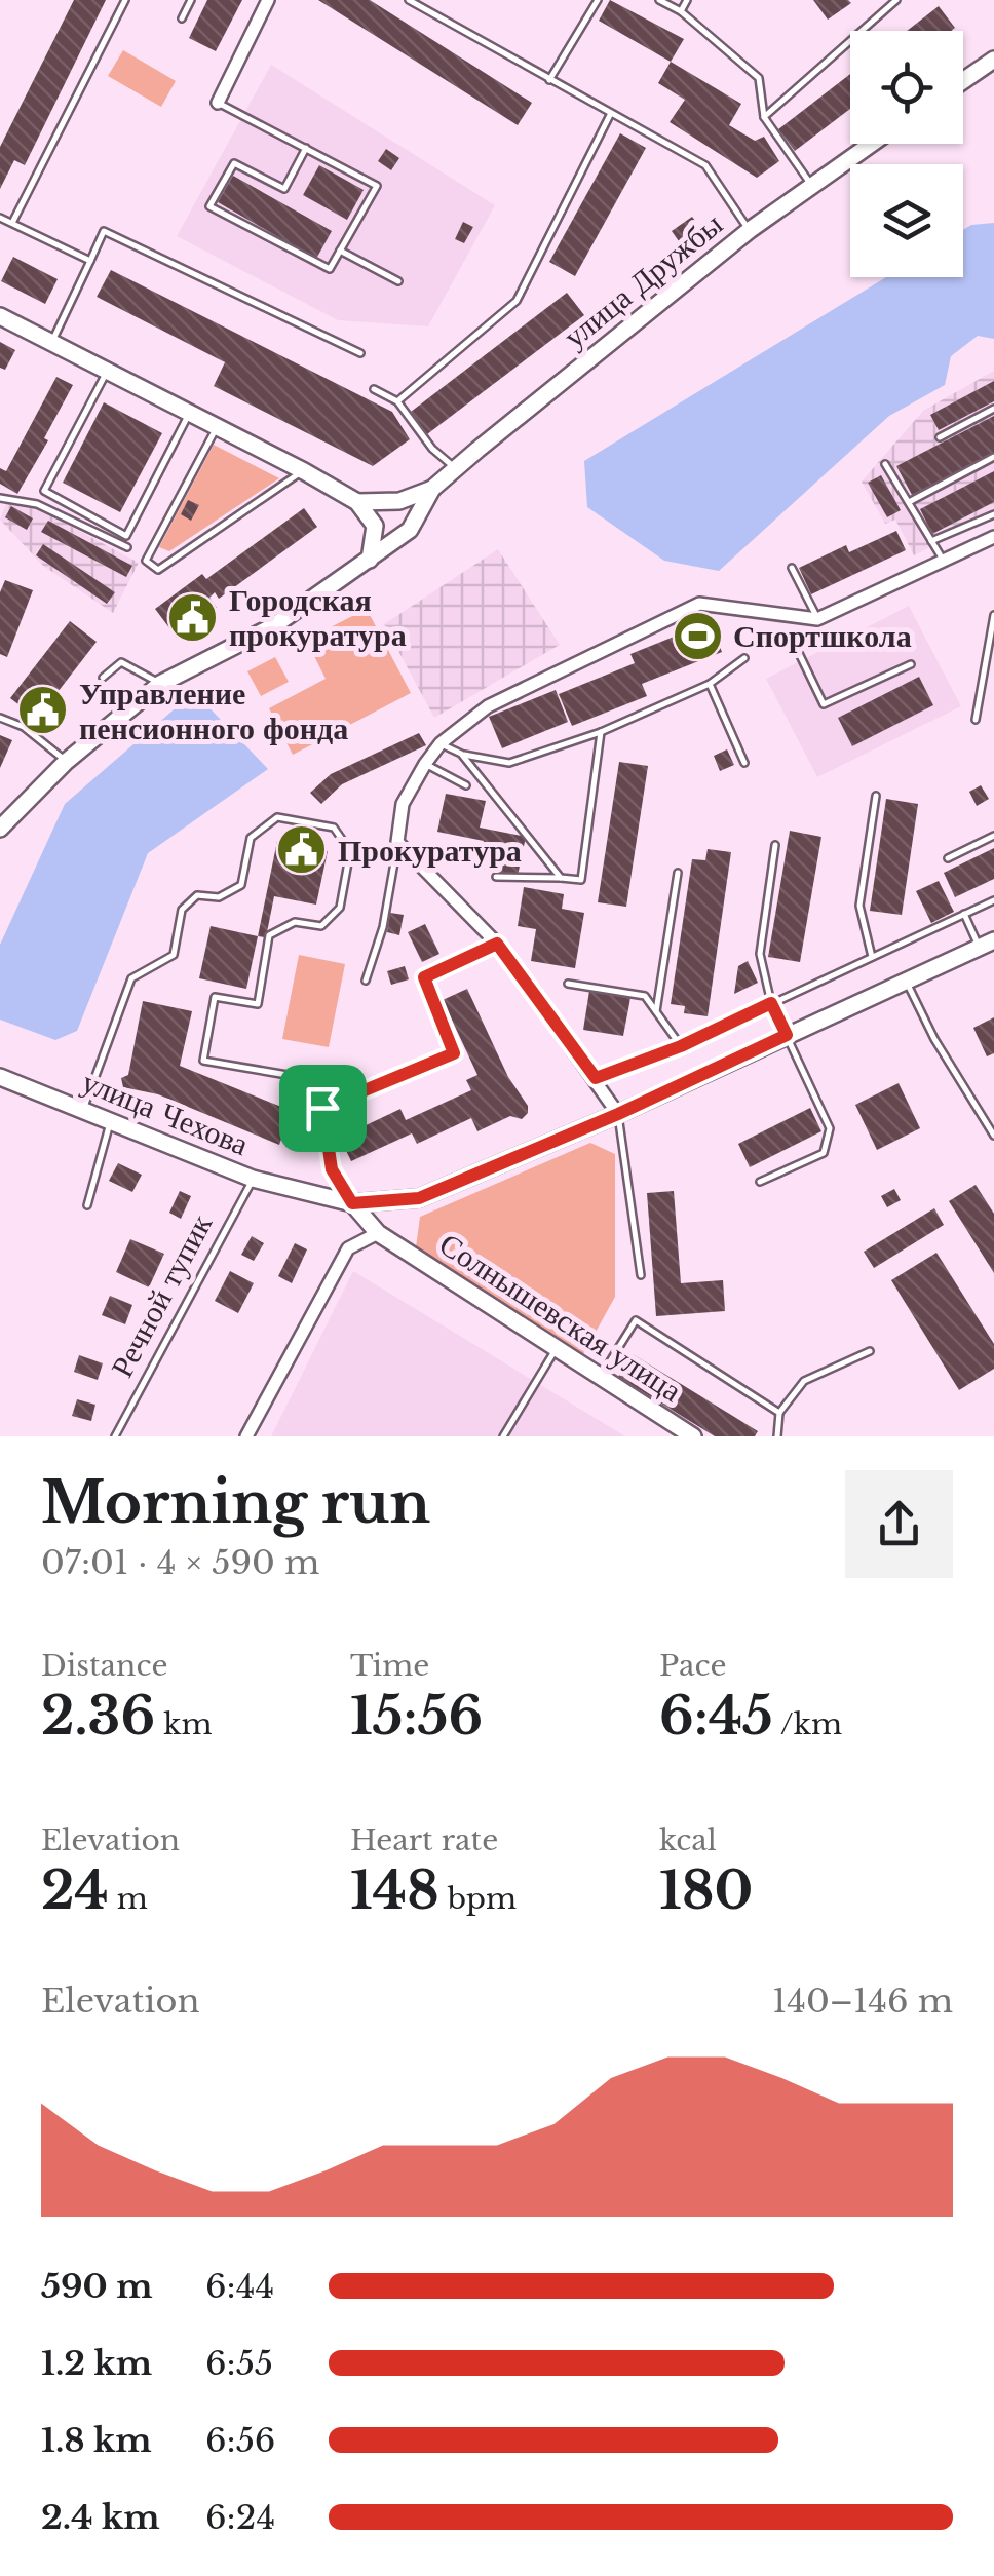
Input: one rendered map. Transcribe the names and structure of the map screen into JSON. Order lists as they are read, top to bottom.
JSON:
{
  "streets": {
    "street": ["улица Дружбы", "улица Чехова", "Солнышевская улица"],
    "lane": ["Речной тупик"]
  },
  "crossings": [
    ["улица Чехова", "Речной тупик"],
    ["улица Чехова", "Солнышевская улица"]
  ],
  "places": {
    "public building": ["Городская прокуратура", "Управление пенсионного фонда", "Прокуратура"],
    "sports": ["Спортшкола"]
  },
  "page": {
    "heading": ["Morning run", "07:01 · 4 × 590 m"],
    "stats": [
      ["Distance", "2.36 km"],
      ["Time", "15:56"],
      ["Pace", "6:45 /km"],
      ["Elevation", "24 m"],
      ["Heart rate", "148 bpm"],
      ["kcal", "180"]
    ],
    "chart": ["Elevation", "140–146 m"],
    "list": [
      {
        "name": "590 m",
        "note": "6:44"
      },
      {
        "name": "1.2 km",
        "note": "6:55"
      },
      {
        "name": "1.8 km",
        "note": "6:56"
      },
      {
        "name": "2.4 km",
        "note": "6:24"
      }
    ]
  }
}
